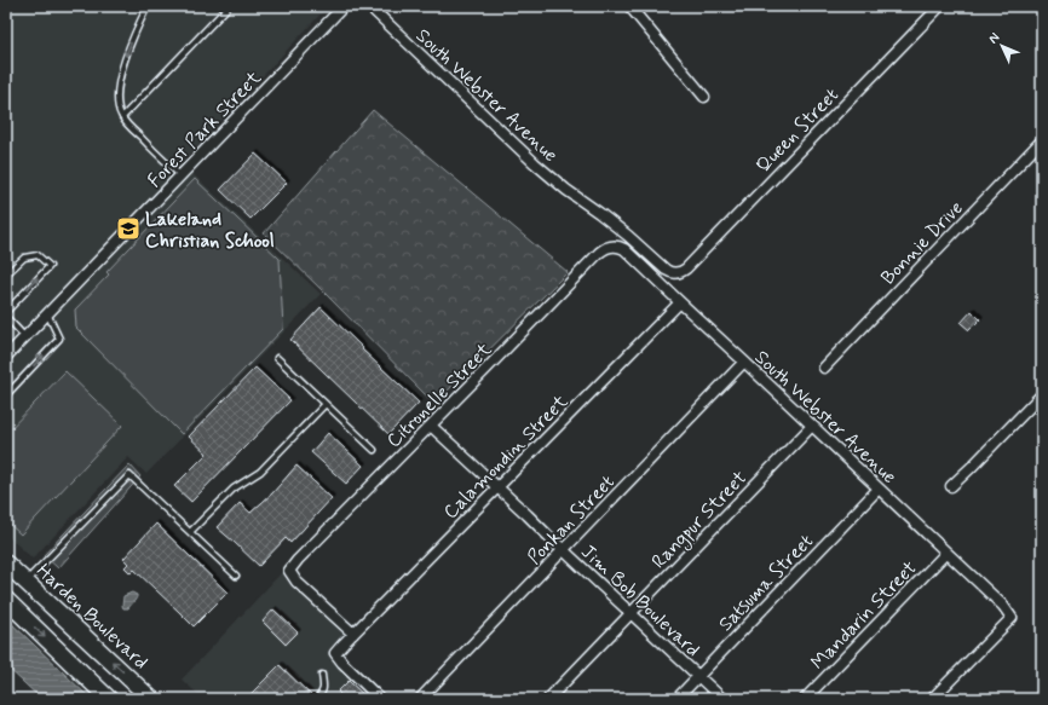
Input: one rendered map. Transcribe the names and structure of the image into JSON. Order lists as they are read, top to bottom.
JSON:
{
  "streets": {
    "main road": ["Harden Boulevard"],
    "street": [
      "South Webster Avenue",
      "Forest Park Street",
      "Queen Street",
      "Bonnie Drive",
      "Citronelle Street",
      "Calamondin Street",
      "Ponkan Street",
      "Rangpur Street",
      "Satsuma Street",
      "Jim Bob Boulevard",
      "Mandarin Street"
    ]
  },
  "crossings": [
    ["South Webster Avenue", "Queen Street"],
    ["South Webster Avenue", "Citronelle Street"],
    ["South Webster Avenue", "Calamondin Street"],
    ["South Webster Avenue", "Ponkan Street"],
    ["South Webster Avenue", "Rangpur Street"],
    ["South Webster Avenue", "Satsuma Street"],
    ["South Webster Avenue", "Mandarin Street"],
    ["Citronelle Street", "Calamondin Street"],
    ["Citronelle Street", "Jim Bob Boulevard"],
    ["Calamondin Street", "Jim Bob Boulevard"],
    ["Ponkan Street", "Jim Bob Boulevard"],
    ["Rangpur Street", "Jim Bob Boulevard"],
    ["Satsuma Street", "Jim Bob Boulevard"]
  ],
  "places": {
    "school or university": ["Lakeland Christian School"]
  },
  "north": "top left"
}
